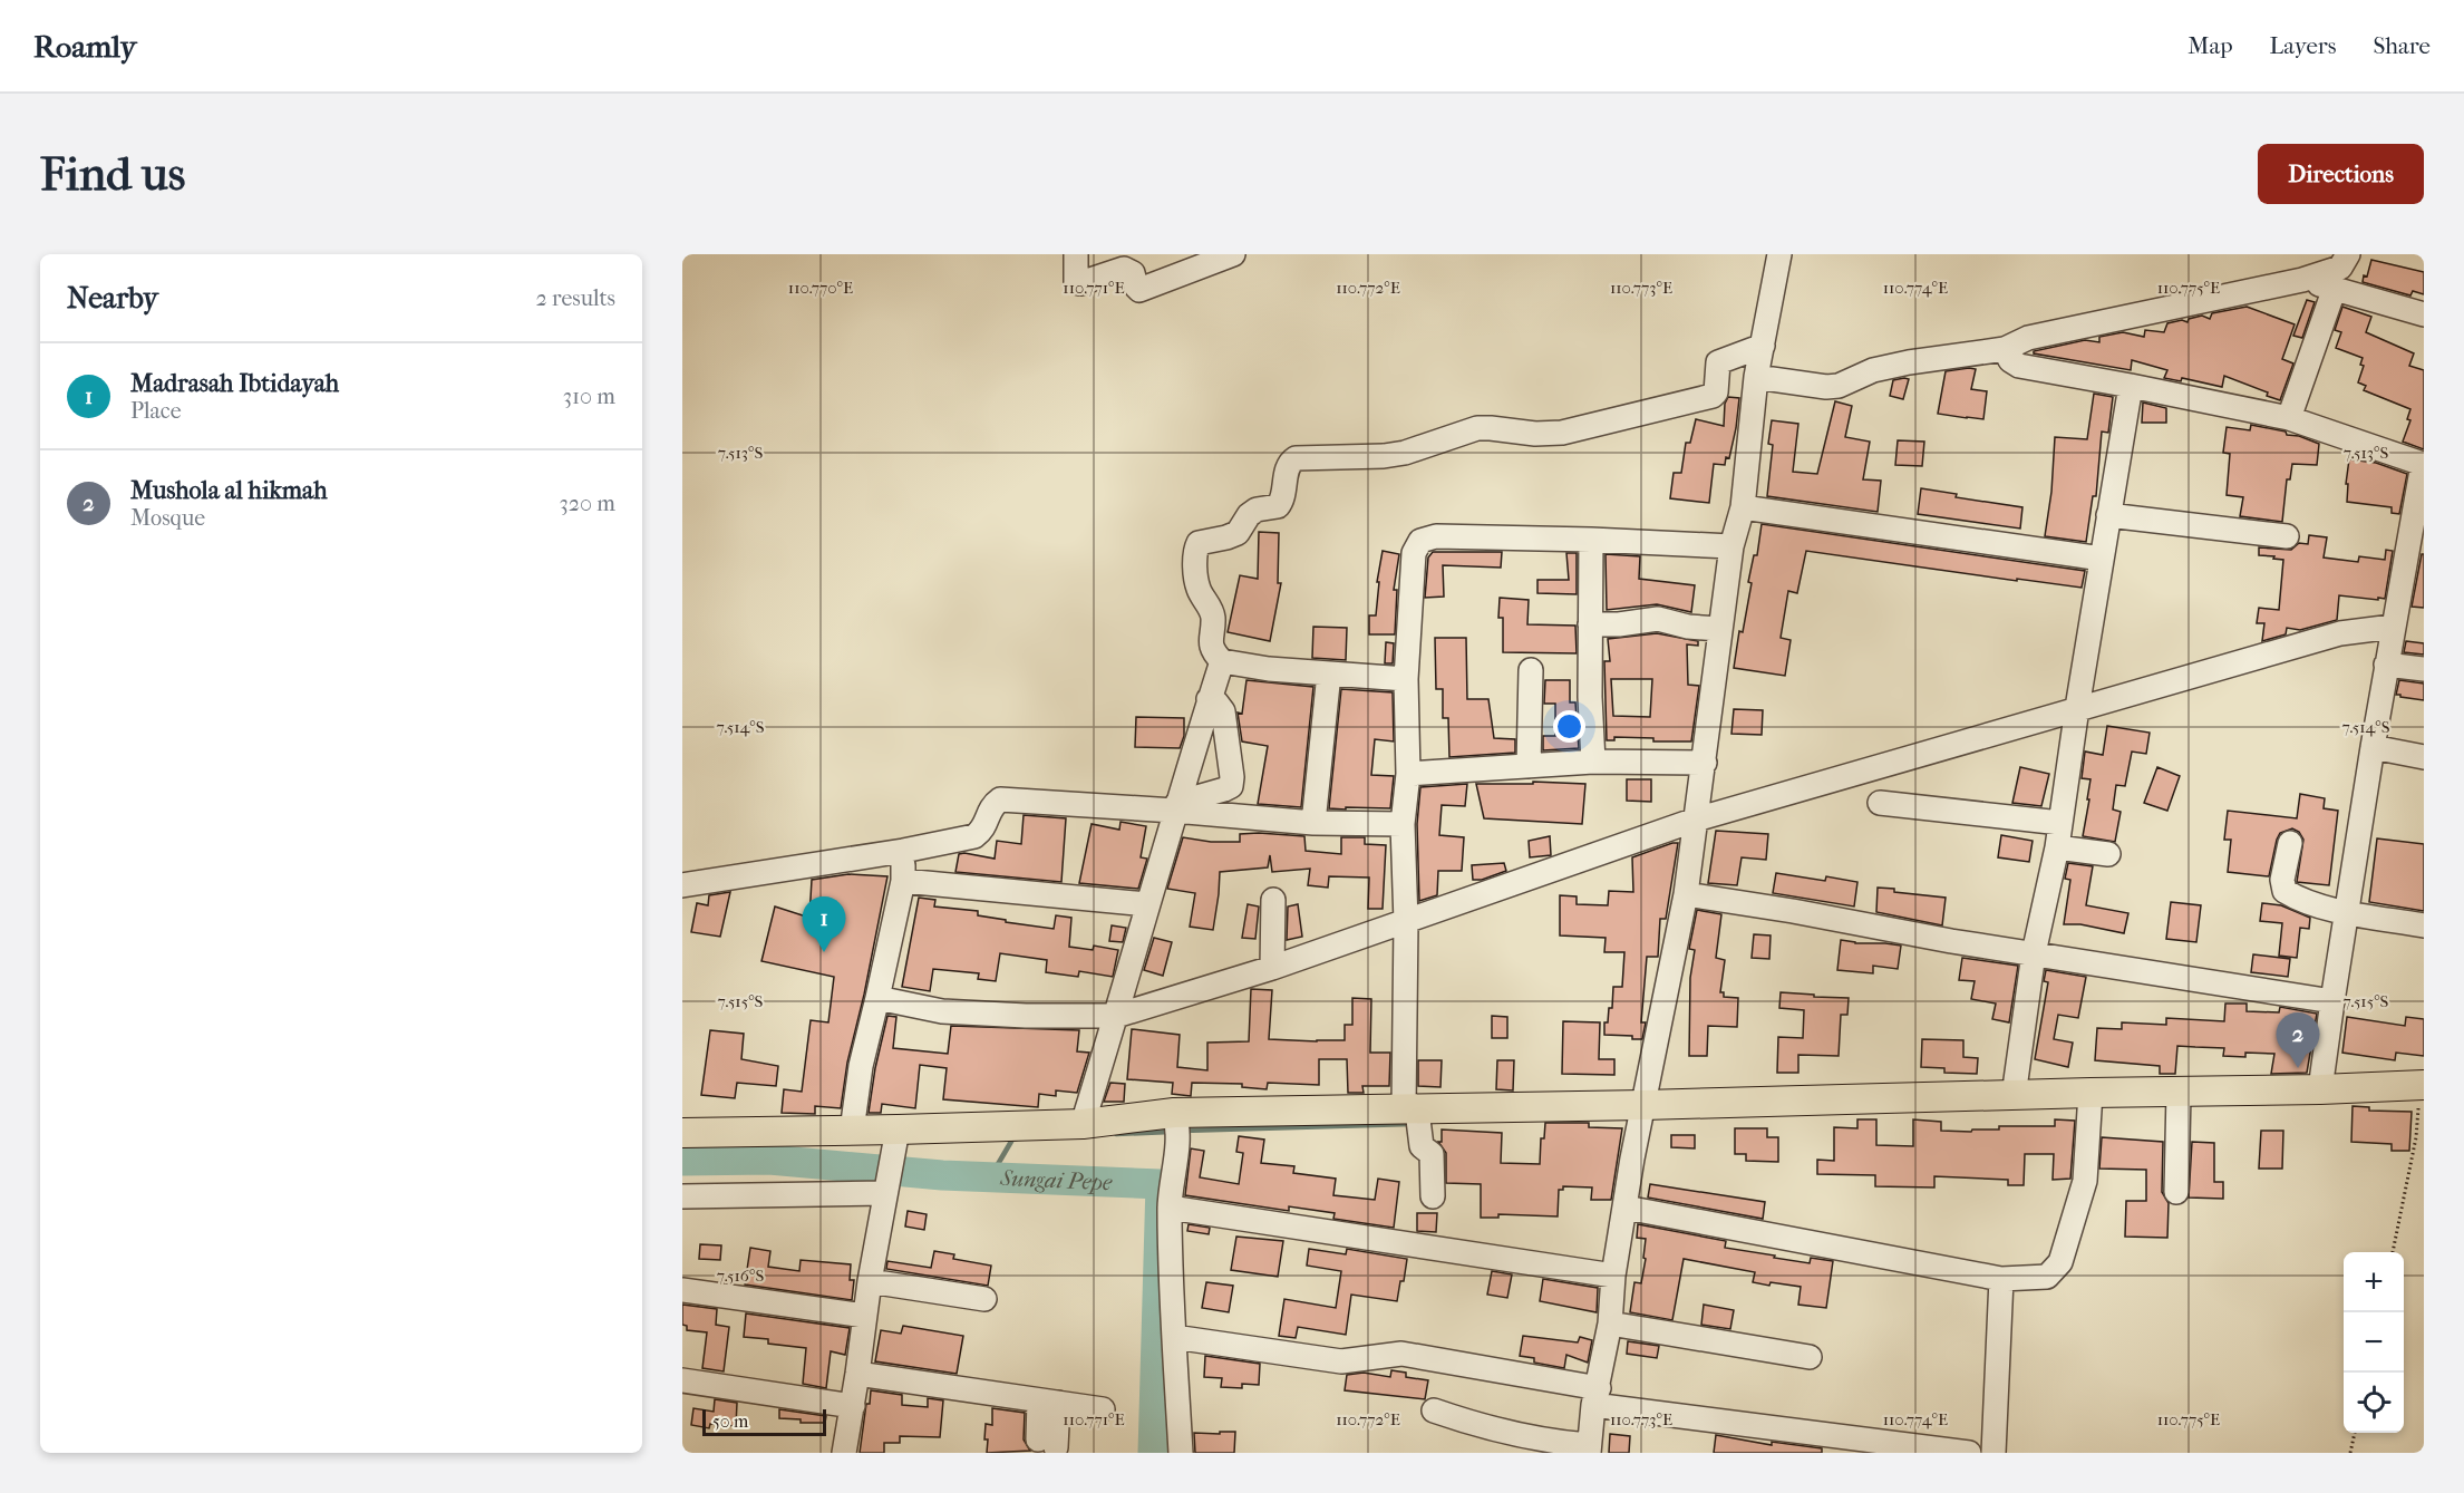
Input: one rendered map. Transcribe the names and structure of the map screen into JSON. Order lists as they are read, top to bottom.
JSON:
{
  "water": ["Sungai Pepe"],
  "scale_bar": "50 m",
  "page": {
    "header": "Roamly",
    "nav": ["Map", "Layers", "Share"],
    "buttons": "Directions",
    "title": "Find us",
    "heading": ["Nearby", "2 results"],
    "list": [
      {
        "mark": "1",
        "name": "Madrasah Ibtidayah",
        "note": "Place",
        "value": "310 m"
      },
      {
        "mark": "2",
        "name": "Mushola al hikmah",
        "note": "Mosque",
        "value": "320 m"
      }
    ],
    "pins": ["1", "2"],
    "map_buttons": ["+", "−"],
    "scale": "50 m"
  },
  "coordinates": [
    "110.770°E",
    "110.771°E",
    "110.772°E",
    "110.773°E",
    "110.774°E",
    "110.775°E",
    "7.513°S",
    "7.514°S",
    "7.515°S",
    "7.516°S"
  ]
}
